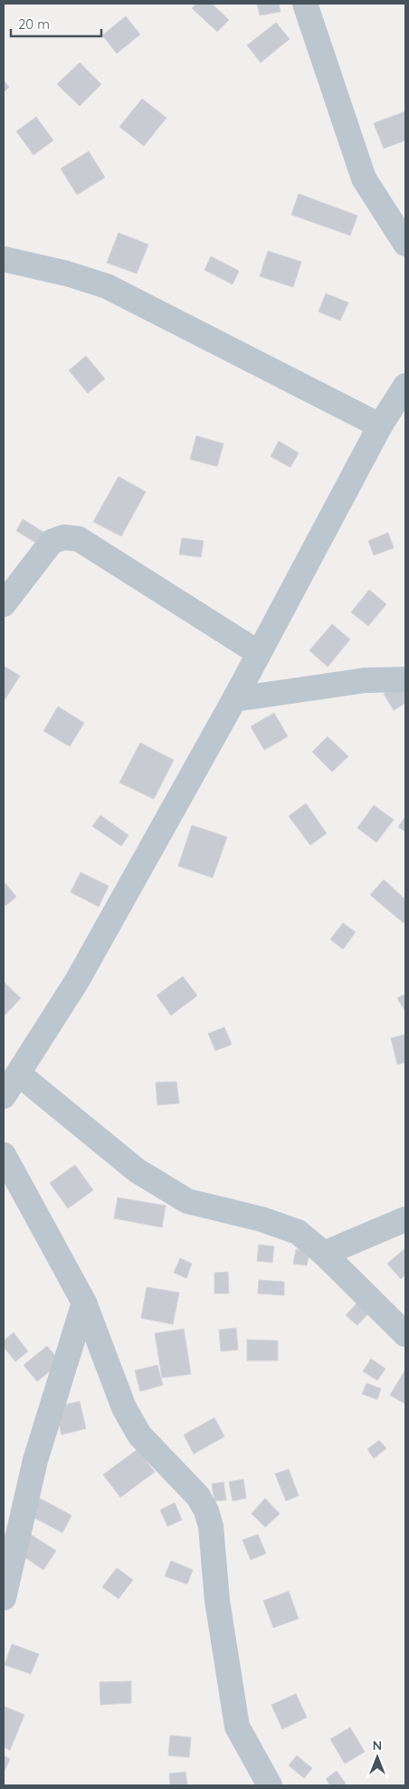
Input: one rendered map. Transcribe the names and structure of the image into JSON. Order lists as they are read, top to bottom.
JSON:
{
  "scale_bar": "20 m",
  "north": "top"
}
